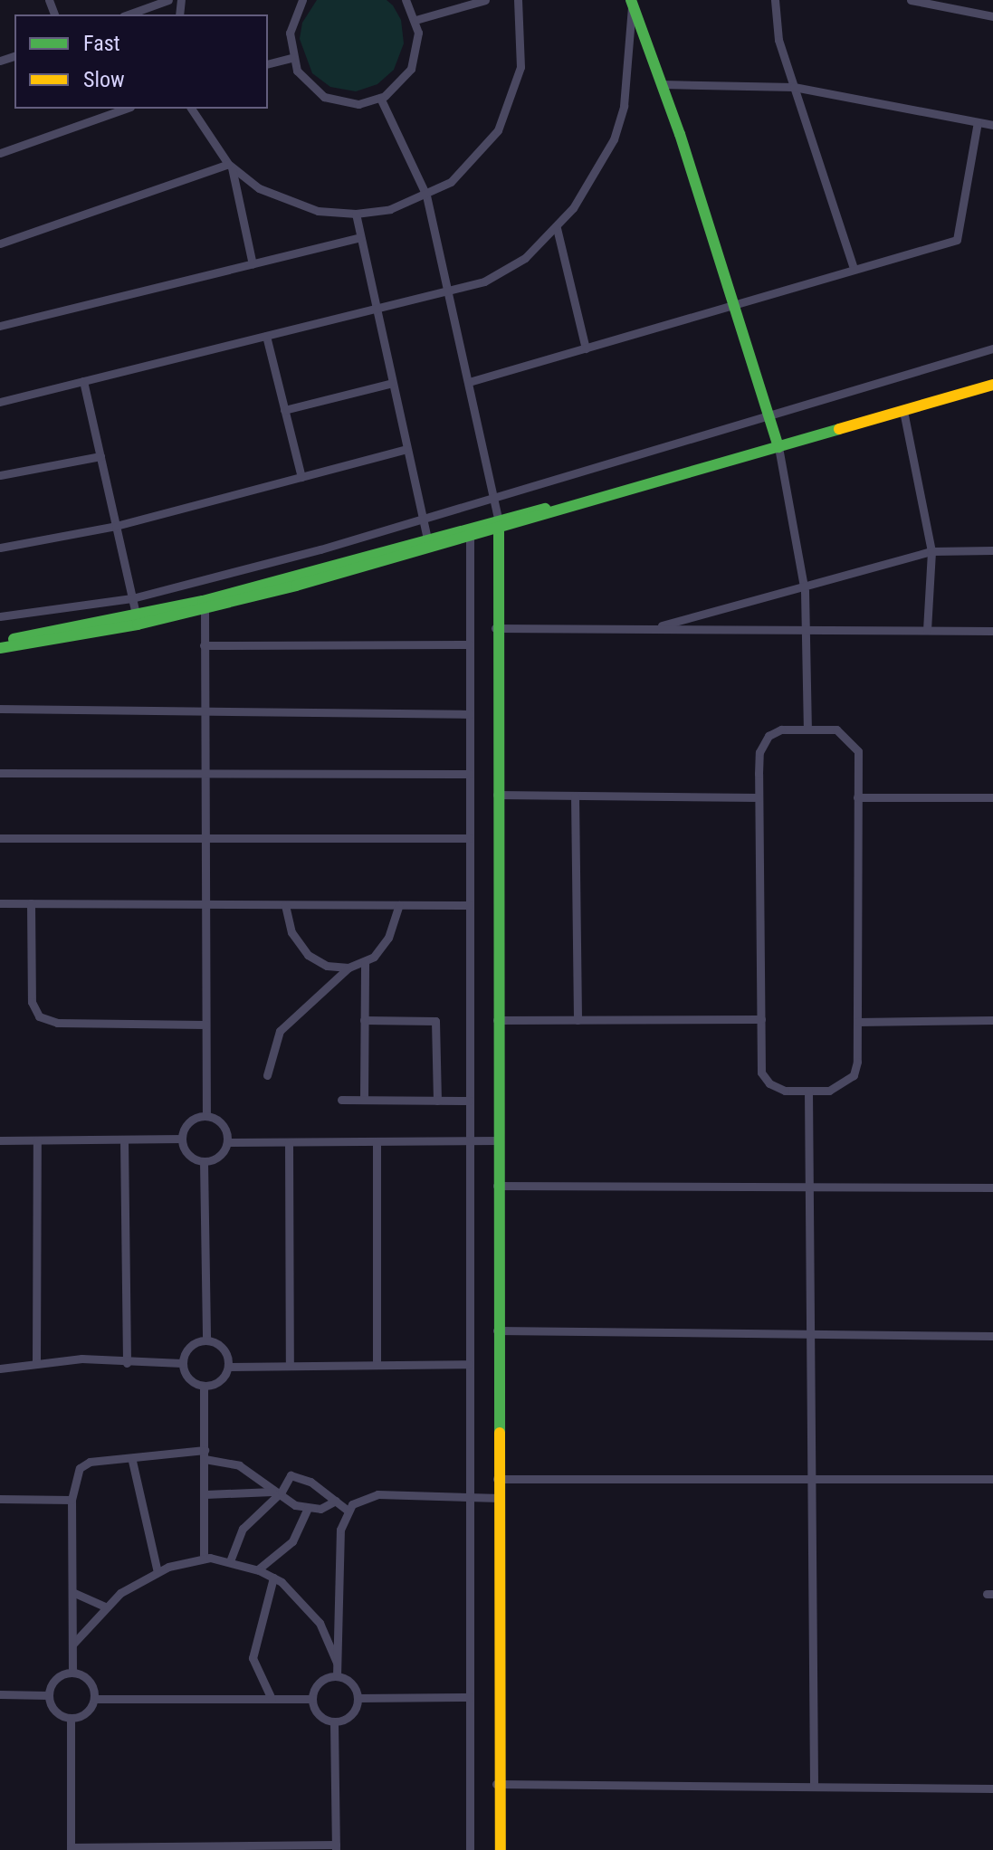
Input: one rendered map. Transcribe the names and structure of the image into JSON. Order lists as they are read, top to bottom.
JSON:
{
  "legend": ["Fast", "Slow"]
}
